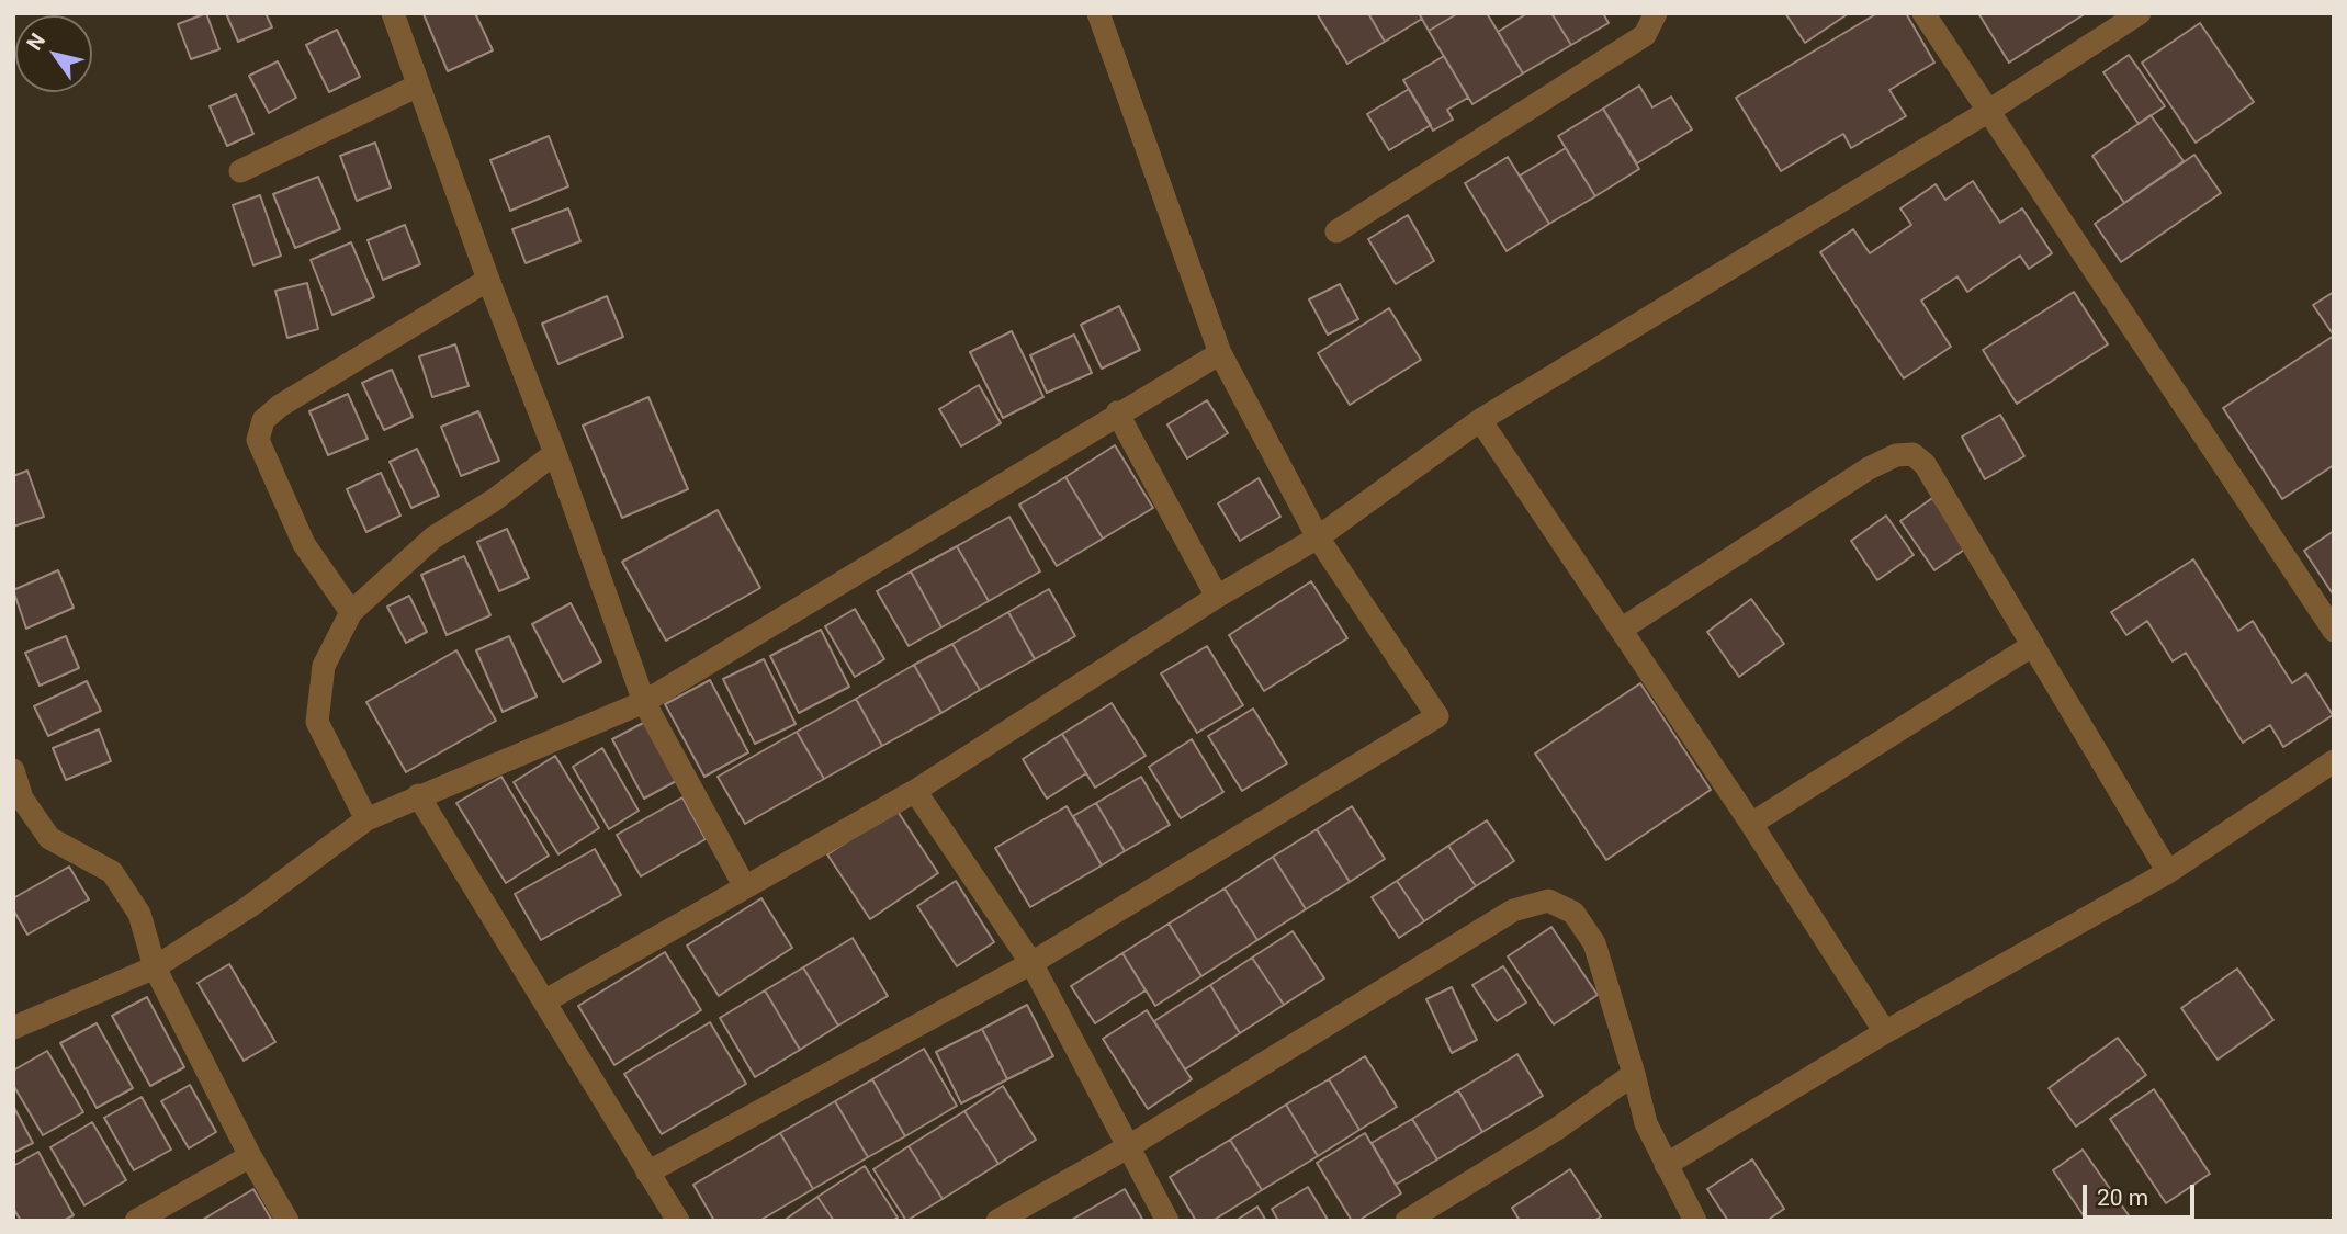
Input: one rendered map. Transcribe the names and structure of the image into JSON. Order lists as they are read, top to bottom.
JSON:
{
  "scale_bar": "20 m",
  "north": "top left"
}
